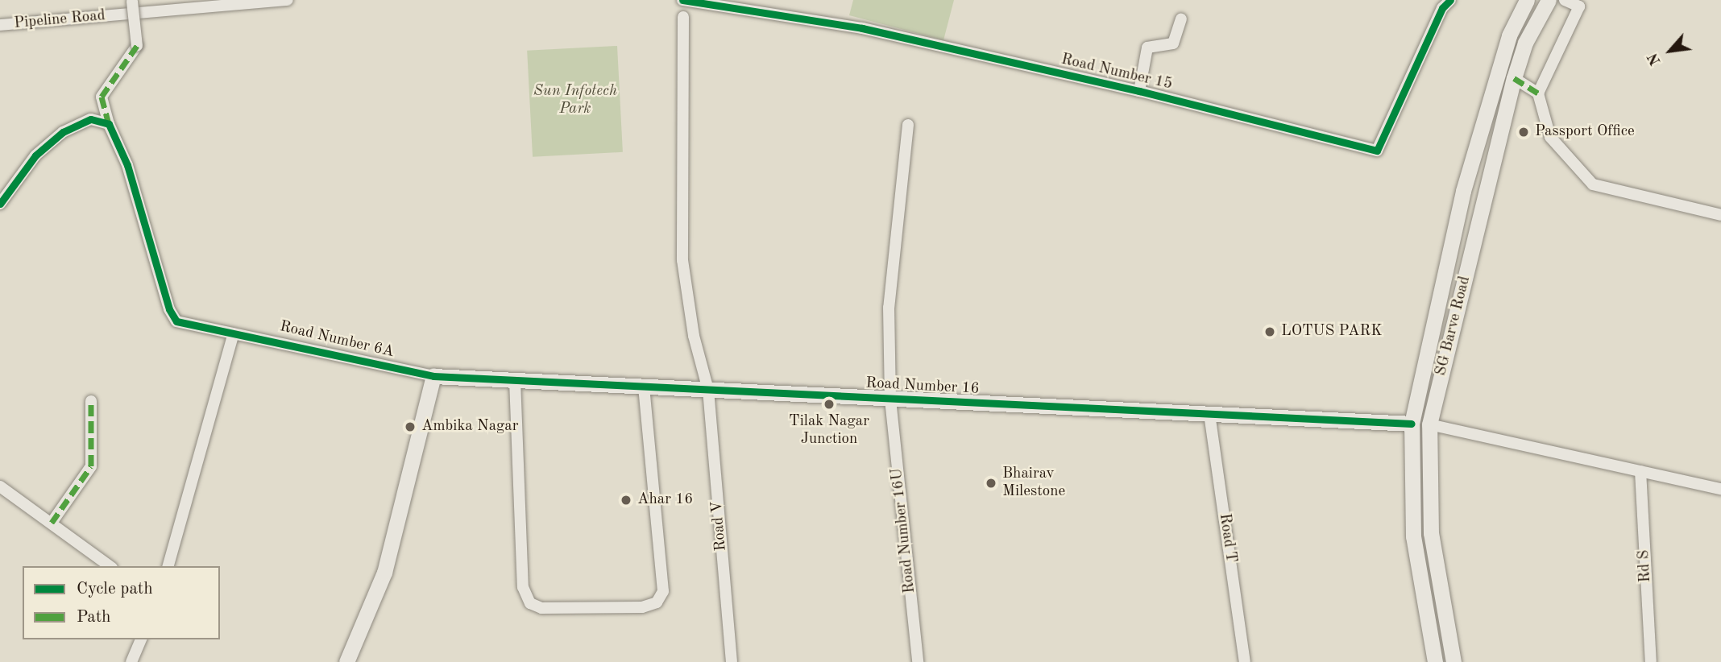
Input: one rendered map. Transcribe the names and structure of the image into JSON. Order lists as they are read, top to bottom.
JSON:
{
  "streets": {
    "main road": ["SG Barve Road", "Road Number 16"],
    "street": [
      "Pipeline Road",
      "Road Number 15",
      "Road Number 6A",
      "Road V",
      "Road Number 16U",
      "Road T",
      "Rd S"
    ]
  },
  "crossings": [
    ["SG Barve Road", "Road Number 16"],
    ["Road Number 6A", "Road Number 16"],
    ["Road Number 16", "Road V"],
    ["Road Number 16", "Road Number 16U"],
    ["Road Number 16", "Road T"]
  ],
  "parks": ["Sun Infotech Park"],
  "places": [
    "Passport Office",
    "LOTUS PARK",
    "Tilak Nagar Junction",
    "Ambika Nagar",
    "Bhairav Milestone",
    "Ahar 16"
  ],
  "legend": ["Cycle path", "Path"],
  "north": "bottom left"
}
